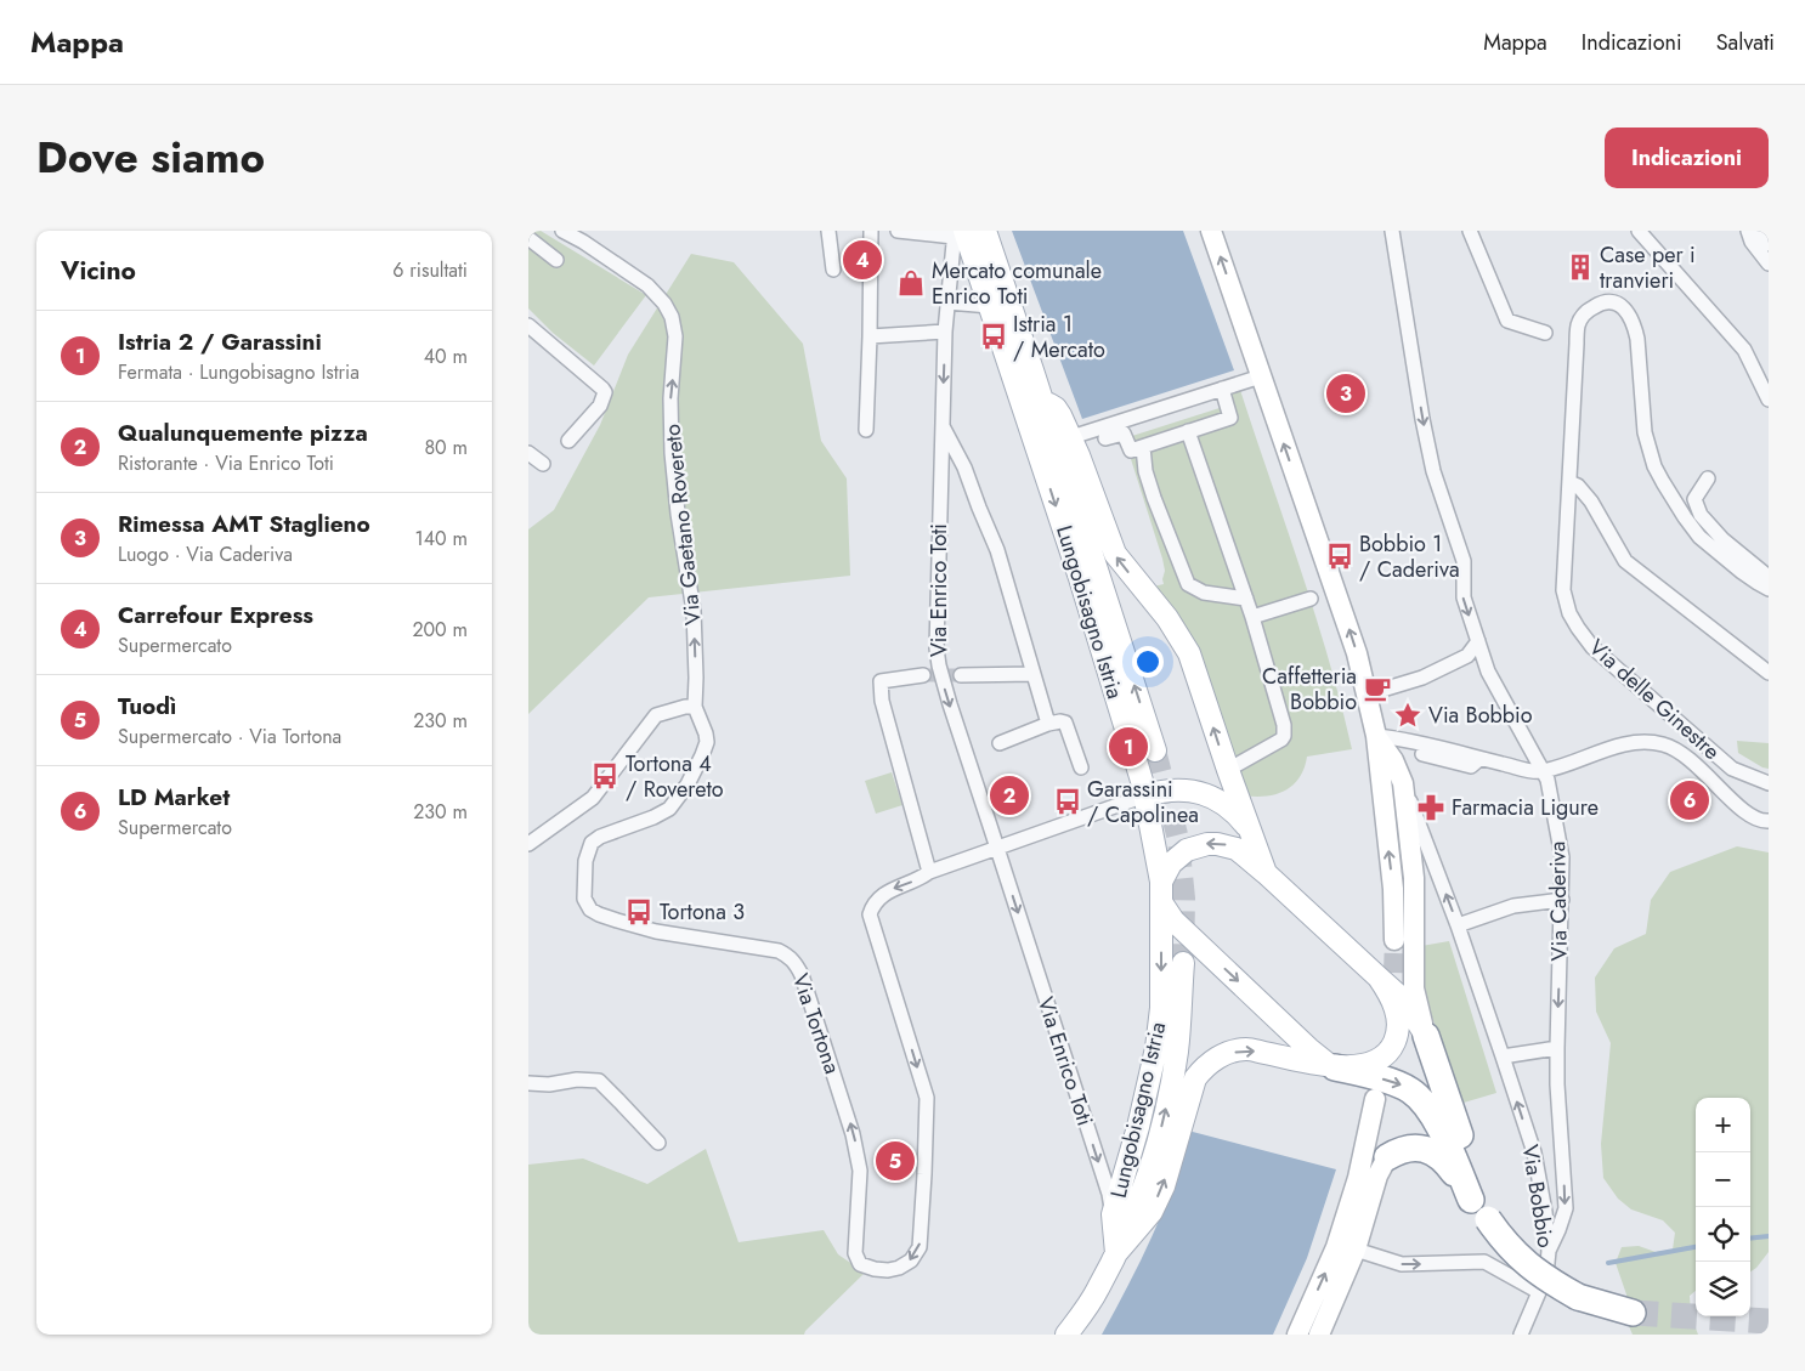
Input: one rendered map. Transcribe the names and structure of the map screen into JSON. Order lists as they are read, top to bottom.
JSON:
{
  "streets": {
    "main road": ["Lungobisagno Istria"],
    "street": [
      "Via Gaetano Rovereto",
      "Via Enrico Toti",
      "Via delle Ginestre",
      "Via Caderiva",
      "Via Tortona",
      "Via Bobbio"
    ]
  },
  "crossings": [
    ["Via Gaetano Rovereto", "Via Tortona"],
    ["Via Enrico Toti", "Lungobisagno Istria"],
    ["Via Enrico Toti", "Via Tortona"],
    ["Lungobisagno Istria", "Via Tortona"],
    ["Via delle Ginestre", "Via Caderiva"],
    ["Via Caderiva", "Via Bobbio"]
  ],
  "one_way": ["Via Gaetano Rovereto", "Via Caderiva", "Via Bobbio"],
  "places": {
    "building": ["Case per i tranvieri"],
    "shop": ["Mercato comunale Enrico Toti"],
    "bus stop": [
      "Istria 1 / Mercato",
      "Bobbio 1 / Caderiva",
      "Tortona 4 / Rovereto",
      "Garassini / Capolinea",
      "Tortona 3"
    ],
    "cafe": ["Caffetteria Bobbio"],
    "place": ["Via Bobbio"],
    "pharmacy": ["Farmacia Ligure"]
  },
  "page": {
    "header": "Mappa",
    "nav": ["Mappa", "Indicazioni", "Salvati"],
    "title": "Dove siamo",
    "buttons": "Indicazioni",
    "heading": ["Vicino", "6 risultati"],
    "pins": [
      "4",
      "3",
      "1",
      "2",
      "6",
      "5"
    ],
    "list": [
      {
        "mark": "1",
        "name": "Istria 2 / Garassini",
        "note": "Fermata · Lungobisagno Istria",
        "value": "40 m"
      },
      {
        "mark": "2",
        "name": "Qualunquemente pizza",
        "note": "Ristorante · Via Enrico Toti",
        "value": "80 m"
      },
      {
        "mark": "3",
        "name": "Rimessa AMT Staglieno",
        "note": "Luogo · Via Caderiva",
        "value": "140 m"
      },
      {
        "mark": "4",
        "name": "Carrefour Express",
        "note": "Supermercato",
        "value": "200 m"
      },
      {
        "mark": "5",
        "name": "Tuodì",
        "note": "Supermercato · Via Tortona",
        "value": "230 m"
      },
      {
        "mark": "6",
        "name": "LD Market",
        "note": "Supermercato",
        "value": "230 m"
      }
    ],
    "map_buttons": ["+", "−"]
  }
}
